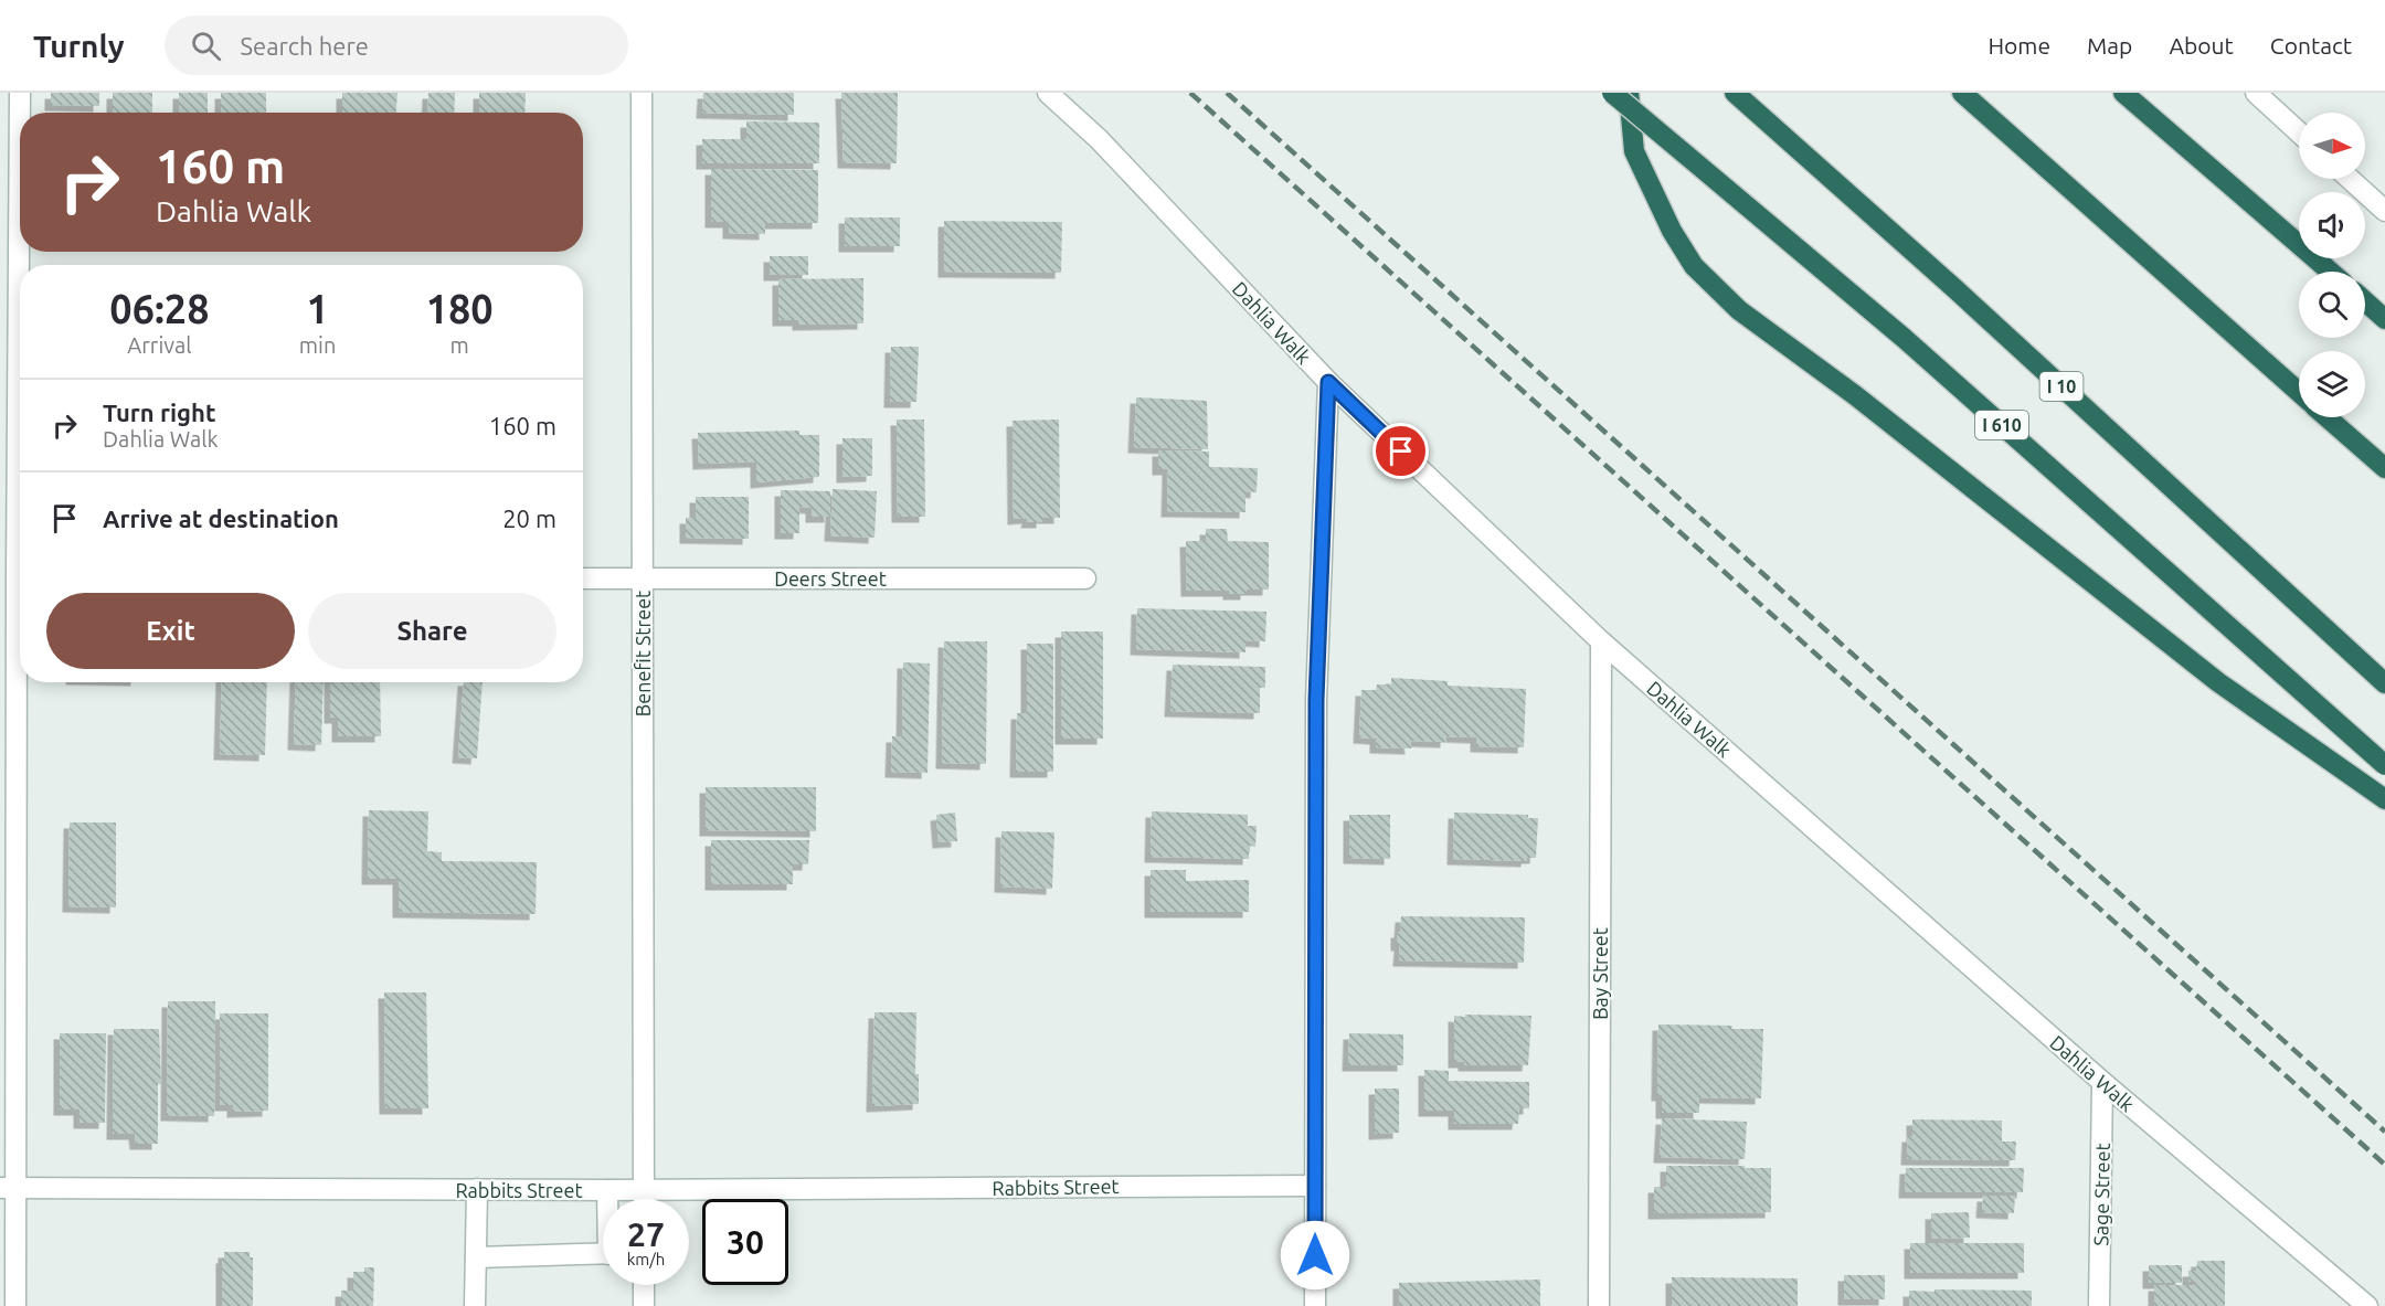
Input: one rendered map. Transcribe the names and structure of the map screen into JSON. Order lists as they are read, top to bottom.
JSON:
{
  "streets": {
    "highway": ["I 10", "I 610"],
    "street": [
      "Dahlia Walk",
      "Deers Street",
      "Benefit Street",
      "Bay Street",
      "Rabbits Street",
      "Sage Street"
    ]
  },
  "crossings": [
    ["Dahlia Walk", "Bay Street"],
    ["Dahlia Walk", "Sage Street"],
    ["Deers Street", "Benefit Street"],
    ["Benefit Street", "Rabbits Street"]
  ],
  "north": "right",
  "page": {
    "header": "Turnly",
    "search": "Search here",
    "nav": [
      "Home",
      "Map",
      "About",
      "Contact"
    ],
    "turn": ["160 m", "Dahlia Walk"],
    "eta": [
      "06:28",
      "Arrival",
      "1",
      "min",
      "180",
      "m"
    ],
    "list": [
      {
        "name": "Turn right",
        "note": "Dahlia Walk",
        "value": "160 m"
      },
      {
        "name": "Arrive at destination",
        "value": "20 m"
      }
    ],
    "buttons": ["Exit", "Share"],
    "speed": "27 km/h",
    "limit": "30"
  }
}
